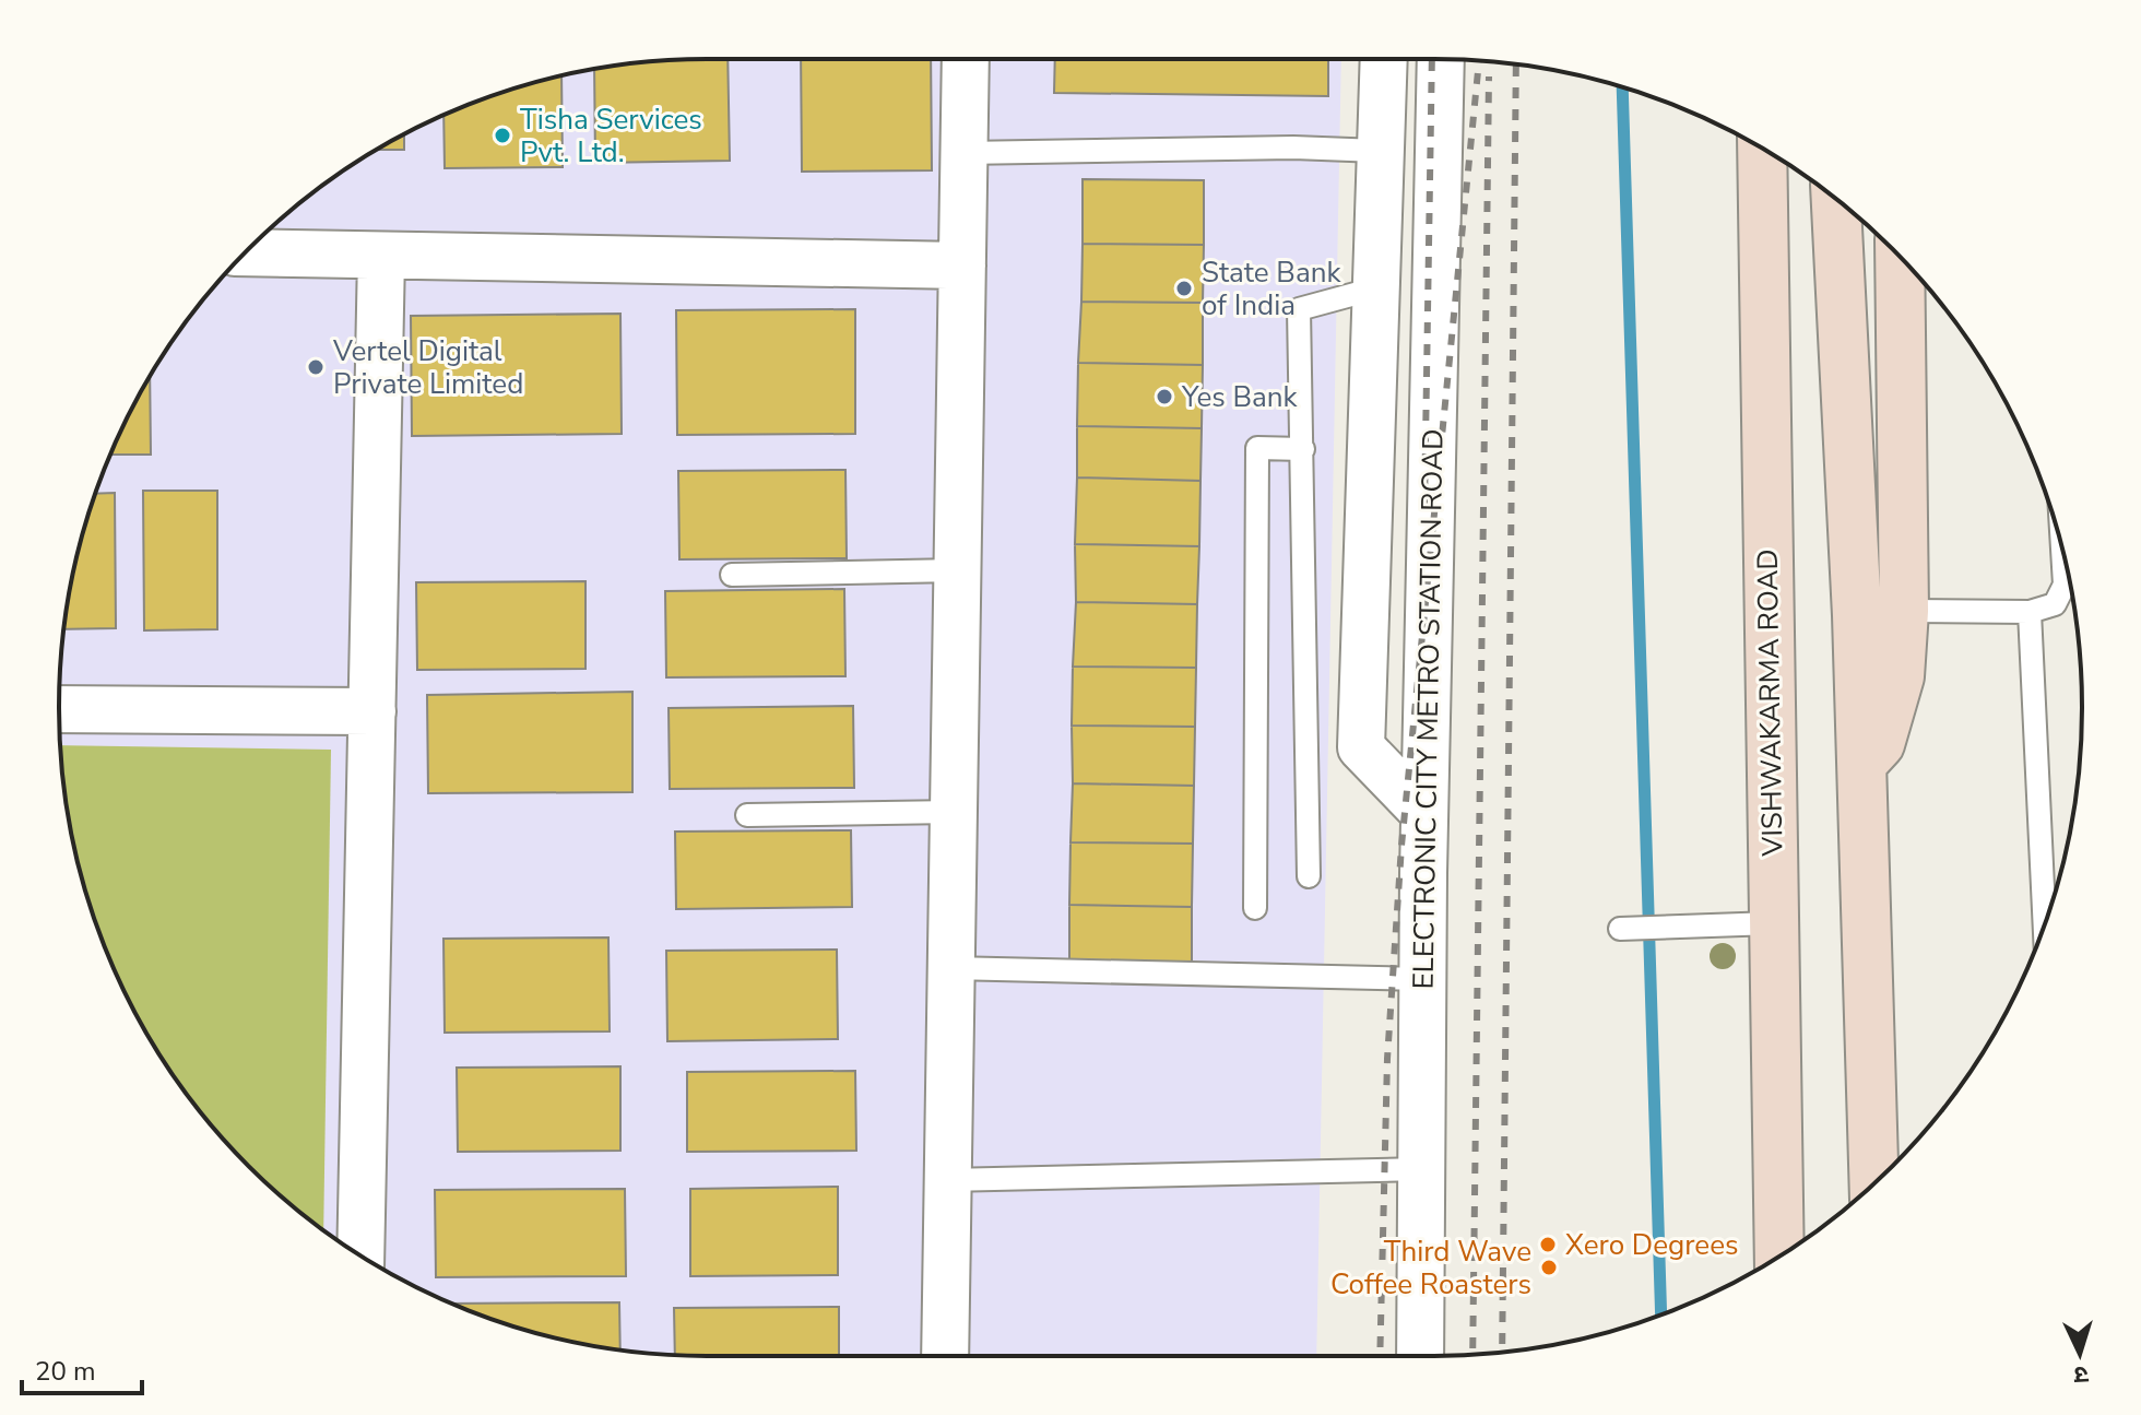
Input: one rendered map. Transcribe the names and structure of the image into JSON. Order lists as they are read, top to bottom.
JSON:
{
  "streets": {
    "main road": ["VISHWAKARMA ROAD"],
    "street": ["ELECTRONIC CITY METRO STATION ROAD"]
  },
  "places": [
    "Tisha Services Pvt. Ltd.",
    "State Bank of India",
    "Vertel Digital Private Limited",
    "Yes Bank",
    "Xero Degrees",
    "Third Wave Coffee Roasters"
  ],
  "scale_bar": "20 m",
  "north": "bottom"
}
